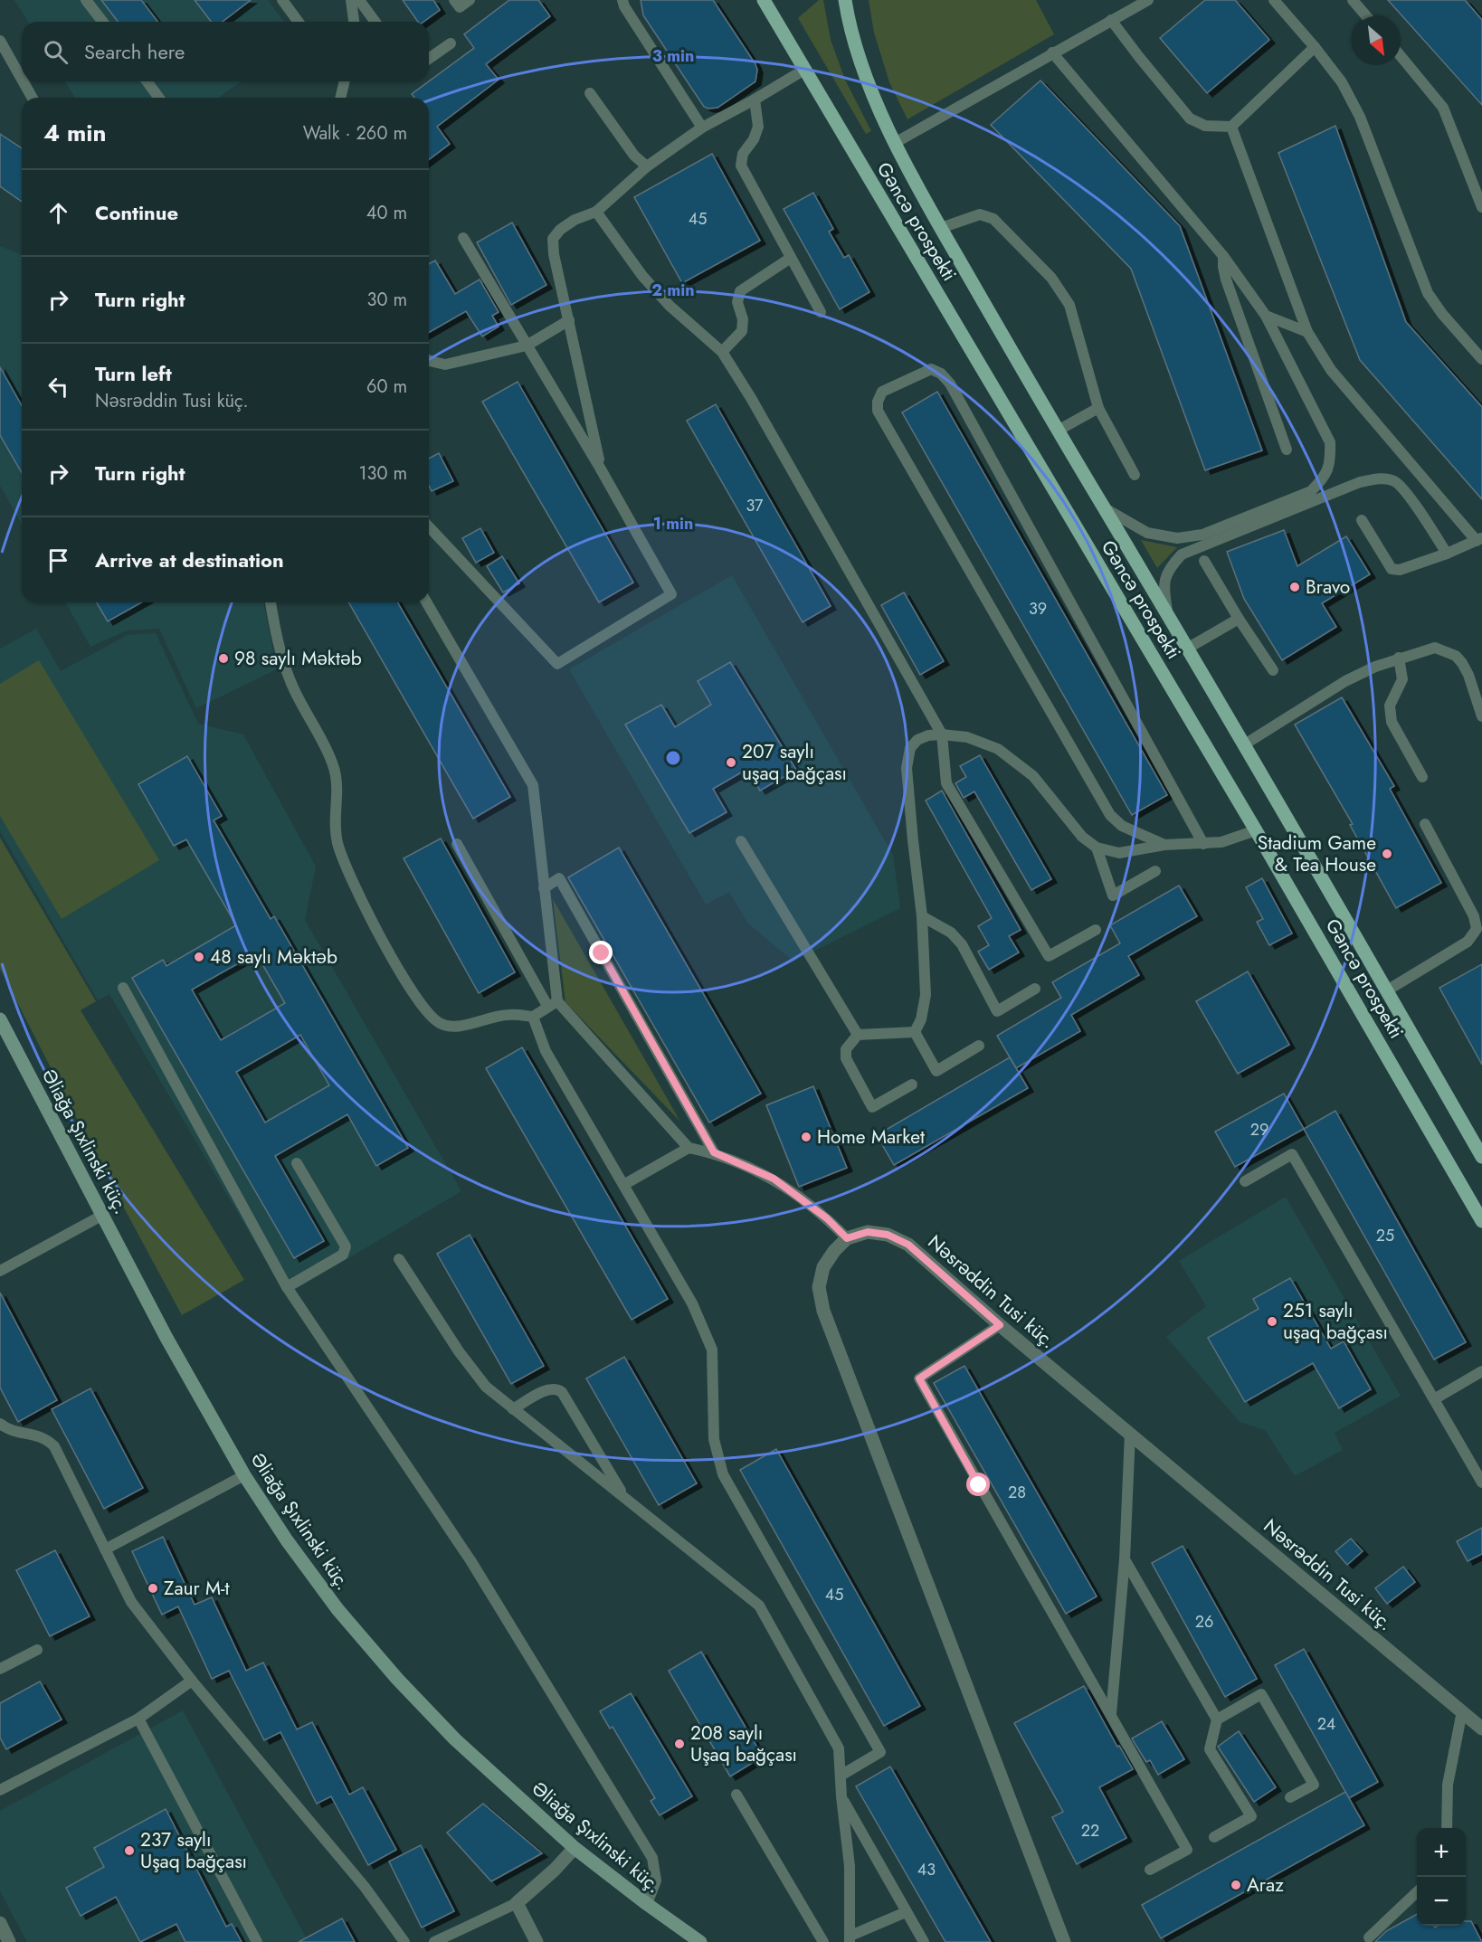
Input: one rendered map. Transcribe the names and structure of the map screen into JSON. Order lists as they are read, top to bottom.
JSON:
{
  "streets": {
    "main road": ["Gəncə prospekti", "Əliağa Şıxlinski küç."],
    "street": ["Nəsrəddin Tusi küç."]
  },
  "places": [
    "Bravo",
    "98 saylı Məktəb",
    "207 saylı uşaq bağçası",
    "Stadium Game & Tea House",
    "48 saylı Məktəb",
    "Home Market",
    "251 saylı uşaq bağçası",
    "Zaur M-t",
    "208 saylı Uşaq bağçası",
    "237 saylı Uşaq bağçası",
    "Araz"
  ],
  "house_numbers": [
    "45",
    "37",
    "39",
    "29",
    "25",
    "28",
    "45",
    "26",
    "24",
    "22",
    "43"
  ],
  "north": "bottom right",
  "page": {
    "search": "Search here",
    "heading": ["4 min", "Walk · 260 m"],
    "list": [
      ["Continue", "40 m"],
      ["Turn right", "30 m"],
      ["Turn left", "Nəsrəddin Tusi küç.", "60 m"],
      ["Turn right", "130 m"],
      "Arrive at destination"
    ],
    "map_buttons": ["+", "−"]
  },
  "rings": ["3 min", "2 min", "1 min"]
}
